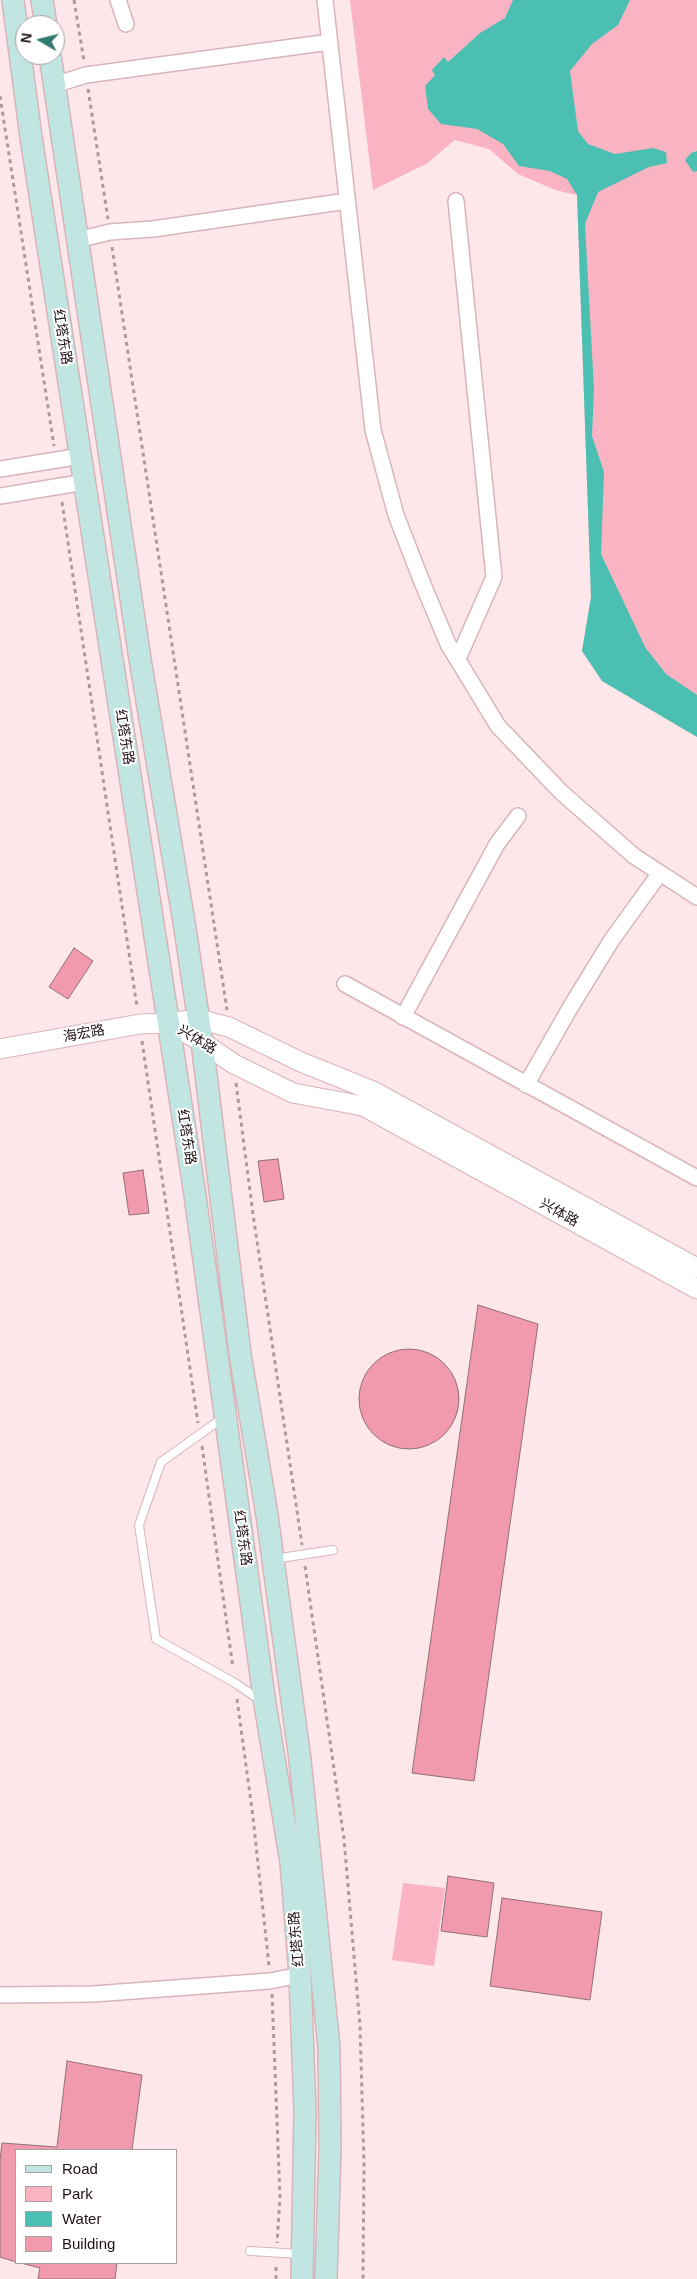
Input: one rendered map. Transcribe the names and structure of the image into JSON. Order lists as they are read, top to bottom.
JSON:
{
  "streets": {
    "main road": ["红塔东路"],
    "street": ["海宏路", "兴体路"]
  },
  "crossings": [
    ["红塔东路", "海宏路"],
    ["红塔东路", "兴体路"],
    ["海宏路", "兴体路"]
  ],
  "legend": [
    "Road",
    "Park",
    "Water",
    "Building"
  ],
  "north": "left"
}
